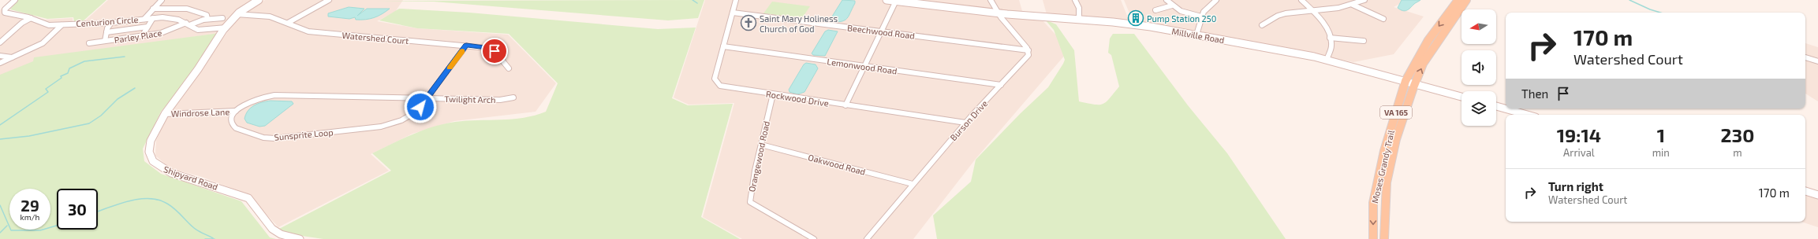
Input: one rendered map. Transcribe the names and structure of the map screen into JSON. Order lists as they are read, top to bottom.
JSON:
{
  "streets": {
    "main road": ["VA 165", "Moses Grandy Trail"],
    "street": [
      "Centurion Circle",
      "Beechwood Road",
      "Millville Road",
      "Parley Place",
      "Watershed Court",
      "Lemonwood Road",
      "Rockwood Drive",
      "Twilight Arch",
      "Windrose Lane",
      "Burson Drive",
      "Sunsprite Loop",
      "Orangewood Road",
      "Oakwood Road",
      "Shipyard Road"
    ]
  },
  "crossings": [
    ["Centurion Circle", "Parley Place"],
    ["Centurion Circle", "Shipyard Road"],
    ["Beechwood Road", "Rockwood Drive"],
    ["Beechwood Road", "Burson Drive"],
    ["Millville Road", "Moses Grandy Trail"],
    ["Watershed Court", "Sunsprite Loop"],
    ["Watershed Court", "Shipyard Road"],
    ["Lemonwood Road", "Rockwood Drive"],
    ["Lemonwood Road", "Burson Drive"],
    ["Rockwood Drive", "Burson Drive"],
    ["Rockwood Drive", "Orangewood Road"],
    ["Twilight Arch", "Sunsprite Loop"],
    ["Windrose Lane", "Sunsprite Loop"],
    ["Windrose Lane", "Shipyard Road"],
    ["Burson Drive", "Oakwood Road"],
    ["Orangewood Road", "Oakwood Road"]
  ],
  "places": {
    "building": ["Pump Station 250"],
    "church": ["Saint Mary Holiness Church of God"]
  },
  "north": "left",
  "page": {
    "turn": ["170 m", "Watershed Court"],
    "then": "Then",
    "eta": [
      "19:14",
      "Arrival",
      "1",
      "min",
      "230",
      "m"
    ],
    "list": [
      {
        "name": "Turn right",
        "note": "Watershed Court",
        "value": "170 m"
      }
    ],
    "speed": "29 km/h",
    "limit": "30"
  }
}
